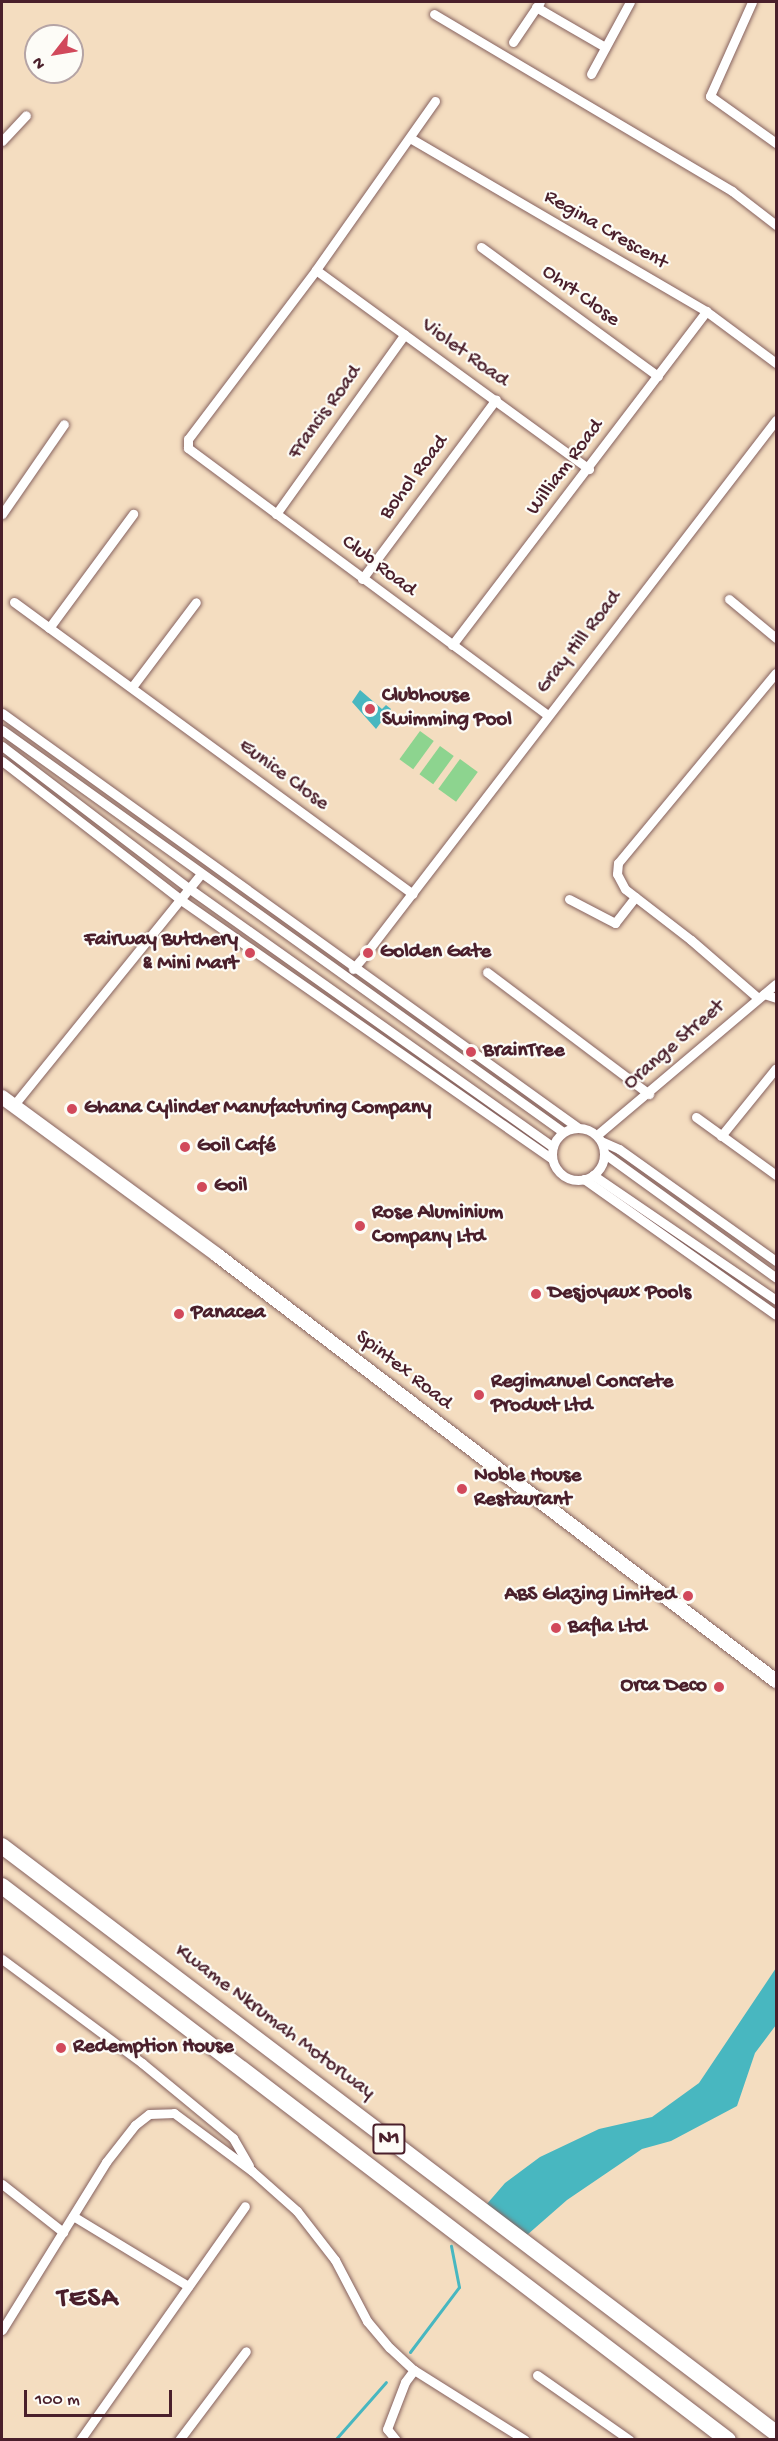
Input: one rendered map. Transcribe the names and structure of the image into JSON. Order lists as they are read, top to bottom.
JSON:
{
  "streets": {
    "highway": ["Kwame Nkrumah Motorway", "N1"],
    "main road": ["Spintex Road"],
    "street": [
      "Regina Crescent",
      "Ohrt Close",
      "Violet Road",
      "Francis Road",
      "William Road",
      "Bohol Road",
      "Club Road",
      "Gray Hill Road",
      "Eunice Close",
      "Orange Street"
    ]
  },
  "crossings": [
    ["Regina Crescent", "William Road"],
    ["Ohrt Close", "William Road"],
    ["Violet Road", "Francis Road"],
    ["Violet Road", "William Road"],
    ["Violet Road", "Bohol Road"],
    ["Violet Road", "Club Road"],
    ["Francis Road", "Club Road"],
    ["William Road", "Club Road"],
    ["Bohol Road", "Club Road"],
    ["Club Road", "Gray Hill Road"],
    ["Gray Hill Road", "Eunice Close"]
  ],
  "districts": ["TESA"],
  "places": [
    "Clubhouse Swimming Pool",
    "Fairway Butchery & Mini Mart",
    "Golden Gate",
    "BrainTree",
    "Ghana Cylinder Manufacturing Company",
    "Goil Café",
    "Goil",
    "Rose Aluminium Company Ltd",
    "Desjoyaux Pools",
    "Panacea",
    "Regimanuel Concrete Product Ltd",
    "Noble House Restaurant",
    "ABS Glazing Limited",
    "Bafla Ltd",
    "Orca Deco",
    "Redemption House"
  ],
  "scale_bar": "100 m",
  "north": "bottom left"
}
